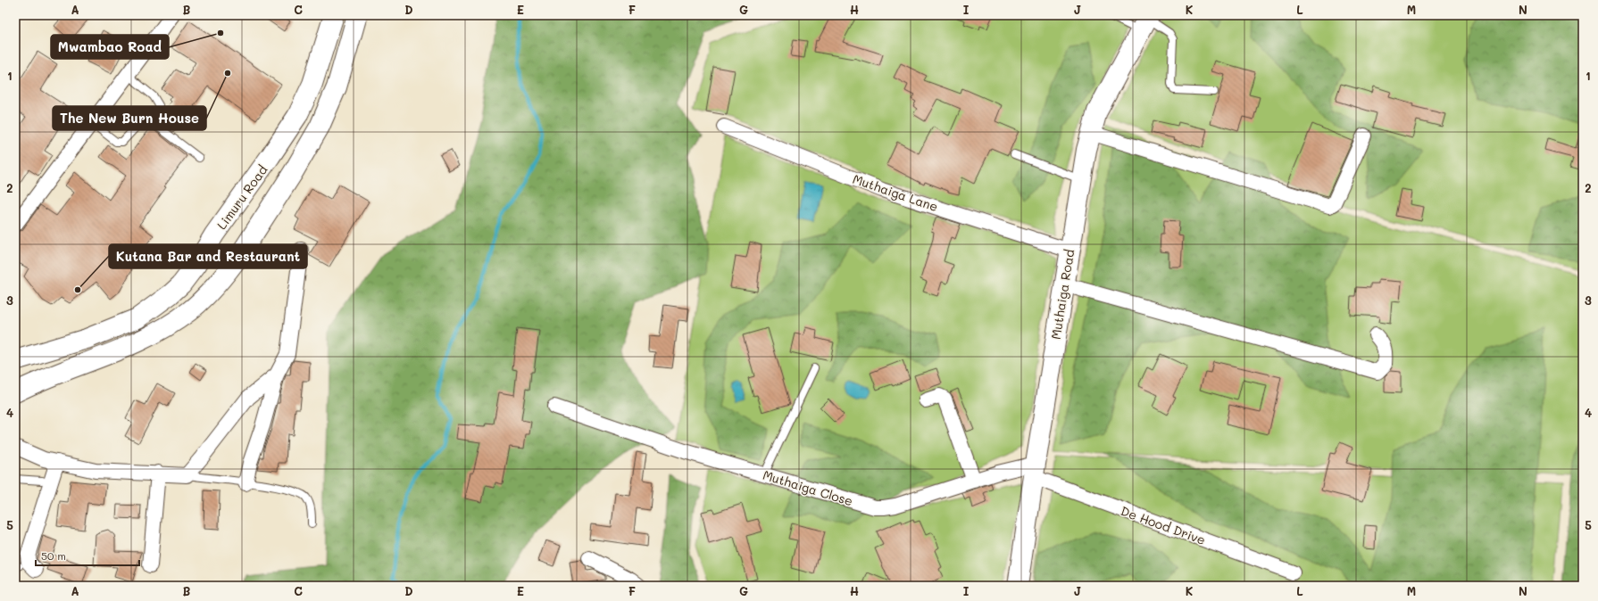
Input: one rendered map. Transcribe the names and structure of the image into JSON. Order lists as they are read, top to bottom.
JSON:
{
  "streets": {
    "main road": ["Limuru Road", "Muthaiga Road"],
    "street": ["Muthaiga Lane", "Muthaiga Close", "De Hood Drive"]
  },
  "crossings": [
    ["Muthaiga Lane", "Muthaiga Road"],
    ["Muthaiga Road", "Muthaiga Close"],
    ["Muthaiga Road", "De Hood Drive"],
    ["Muthaiga Close", "De Hood Drive"]
  ],
  "places": ["Mwambao Road", "The New Burn House", "Kutana Bar and Restaurant"],
  "scale_bar": "50 m",
  "grid": {
    "columns": [
      "A",
      "B",
      "C",
      "D",
      "E",
      "F",
      "G",
      "H",
      "I",
      "J",
      "K",
      "L",
      "M",
      "N"
    ],
    "rows": [
      "1",
      "2",
      "3",
      "4",
      "5"
    ]
  }
}
